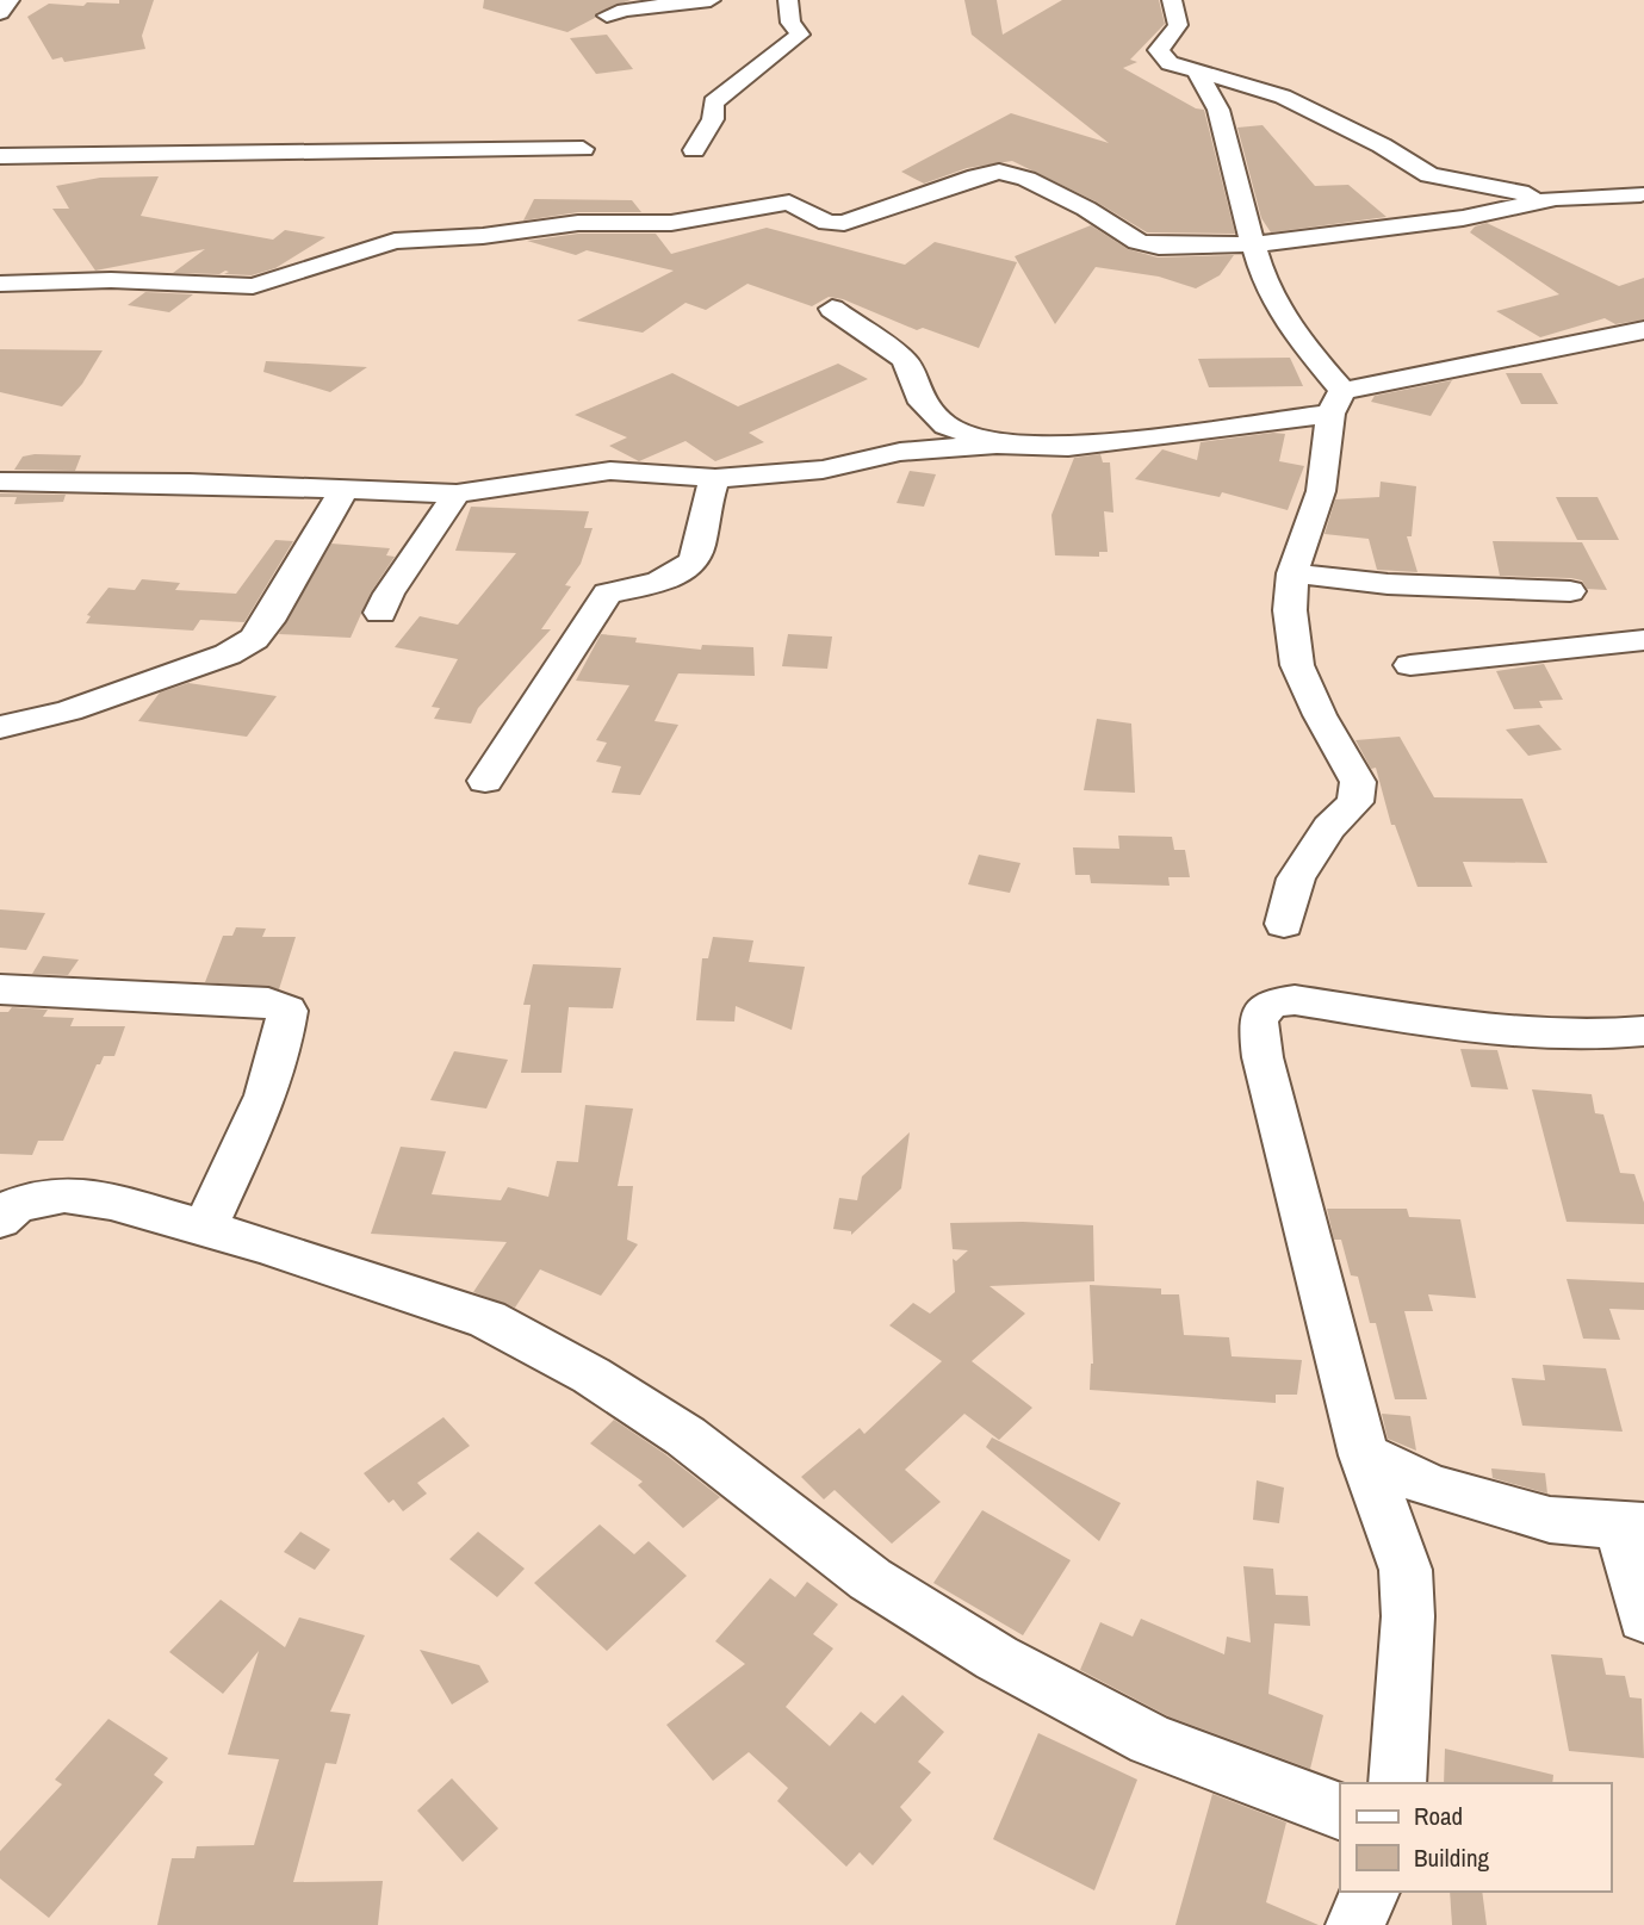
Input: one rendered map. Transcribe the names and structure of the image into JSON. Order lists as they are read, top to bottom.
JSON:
{
  "legend": ["Road", "Building"]
}
